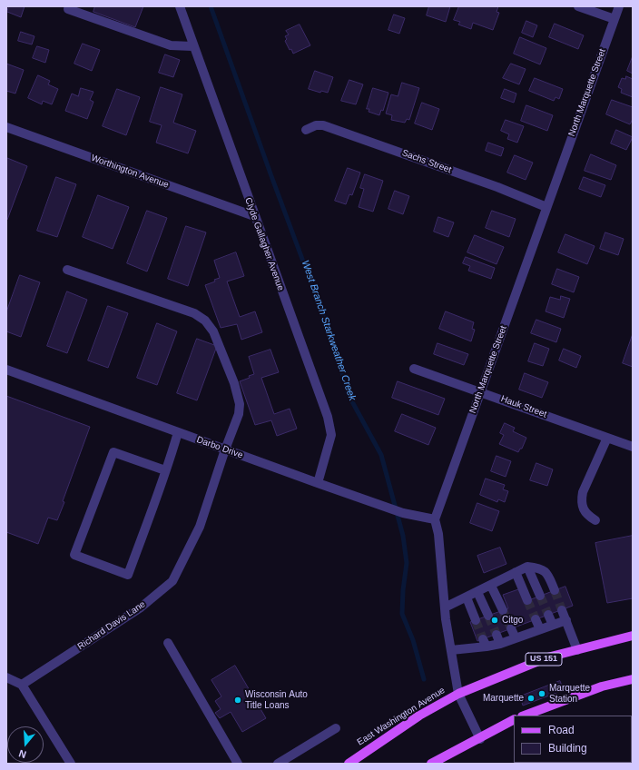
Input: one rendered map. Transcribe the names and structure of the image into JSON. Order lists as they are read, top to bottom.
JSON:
{
  "streets": {
    "main road": ["US 151", "East Washington Avenue"],
    "street": [
      "North Marquette Street",
      "Sachs Street",
      "Worthington Avenue",
      "Clyde Gallagher Avenue",
      "Hauk Street",
      "Darbo Drive",
      "Richard Davis Lane"
    ]
  },
  "crossings": [
    ["North Marquette Street", "Sachs Street"],
    ["North Marquette Street", "Hauk Street"],
    ["North Marquette Street", "Darbo Drive"],
    ["Worthington Avenue", "Clyde Gallagher Avenue"],
    ["Clyde Gallagher Avenue", "Darbo Drive"],
    ["Darbo Drive", "Richard Davis Lane"]
  ],
  "water": ["West Branch Starkweather Creek"],
  "places": [
    "Citgo",
    "Marquette Station",
    "Marquette",
    "Wisconsin Auto Title Loans"
  ],
  "legend": ["Road", "Building"],
  "north": "bottom"
}
